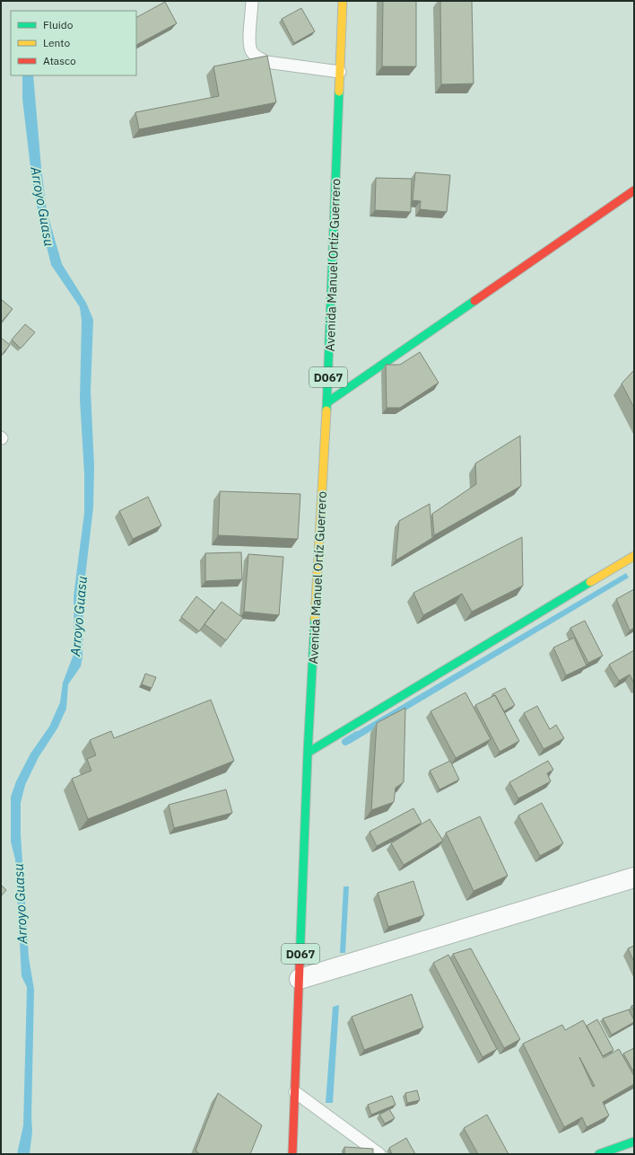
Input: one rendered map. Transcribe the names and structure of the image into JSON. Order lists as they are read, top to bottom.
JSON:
{
  "streets": {
    "main road": ["Avenida Manuel Ortíz Guerrero", "D067"]
  },
  "water": ["Arroyo Guasu"],
  "legend": ["Fluido", "Lento", "Atasco"]
}
